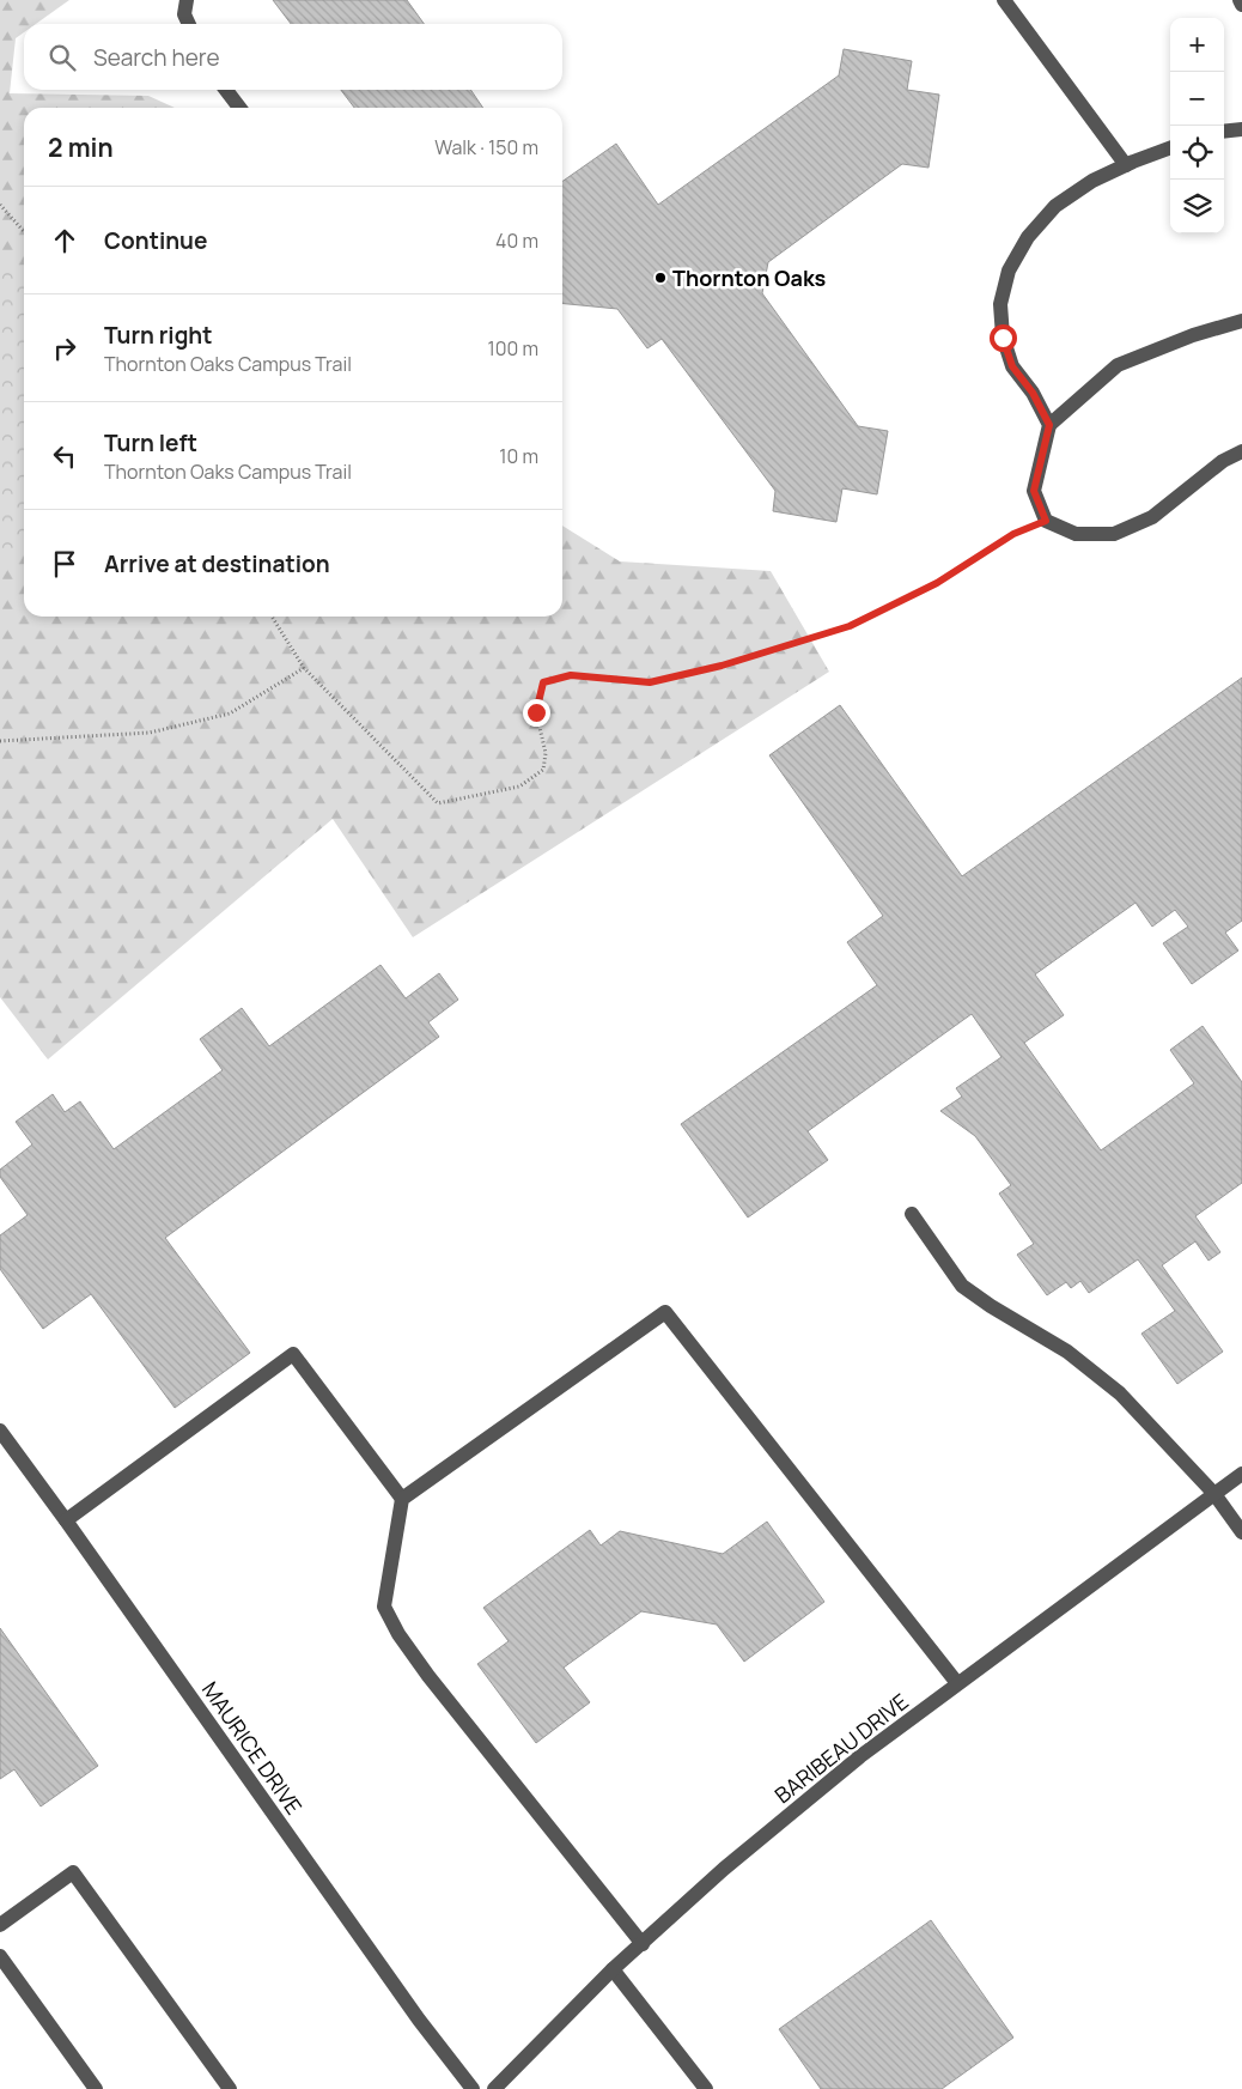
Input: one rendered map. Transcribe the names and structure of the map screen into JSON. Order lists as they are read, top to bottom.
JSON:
{
  "streets": {
    "street": ["MAURICE DRIVE", "BARIBEAU DRIVE"]
  },
  "places": ["Thornton Oaks"],
  "page": {
    "map_buttons": ["+", "−"],
    "search": "Search here",
    "heading": ["2 min", "Walk · 150 m"],
    "list": [
      ["Continue", "40 m"],
      ["Turn right", "Thornton Oaks Campus Trail", "100 m"],
      ["Turn left", "Thornton Oaks Campus Trail", "10 m"],
      "Arrive at destination"
    ]
  }
}
